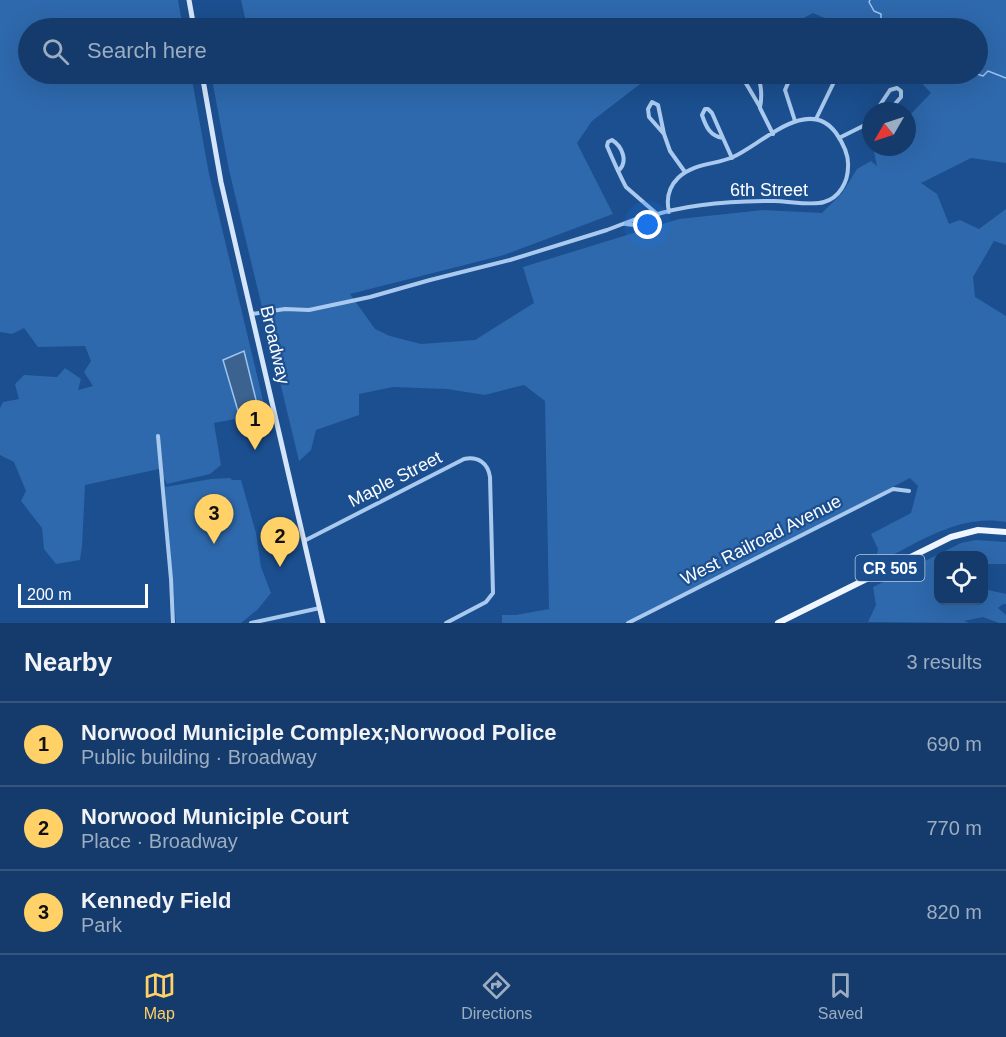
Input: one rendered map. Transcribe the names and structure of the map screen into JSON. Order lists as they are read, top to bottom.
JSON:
{
  "streets": {
    "main road": ["CR 505"],
    "street": [
      "6th Street",
      "Broadway",
      "Maple Street",
      "West Railroad Avenue"
    ]
  },
  "crossings": [
    ["6th Street", "Broadway"],
    ["Broadway", "Maple Street"]
  ],
  "scale_bar": "200 m",
  "north": "bottom left",
  "page": {
    "search": "Search here",
    "pins": ["1", "3", "2"],
    "scale": "200 m",
    "heading": ["Nearby", "3 results"],
    "list": [
      {
        "mark": "1",
        "name": "Norwood Municiple Complex;Norwood Police",
        "note": "Public building · Broadway",
        "value": "690 m"
      },
      {
        "mark": "2",
        "name": "Norwood Municiple Court",
        "note": "Place · Broadway",
        "value": "770 m"
      },
      {
        "mark": "3",
        "name": "Kennedy Field",
        "note": "Park",
        "value": "820 m"
      }
    ],
    "nav": ["Map", "Directions", "Saved"]
  }
}
